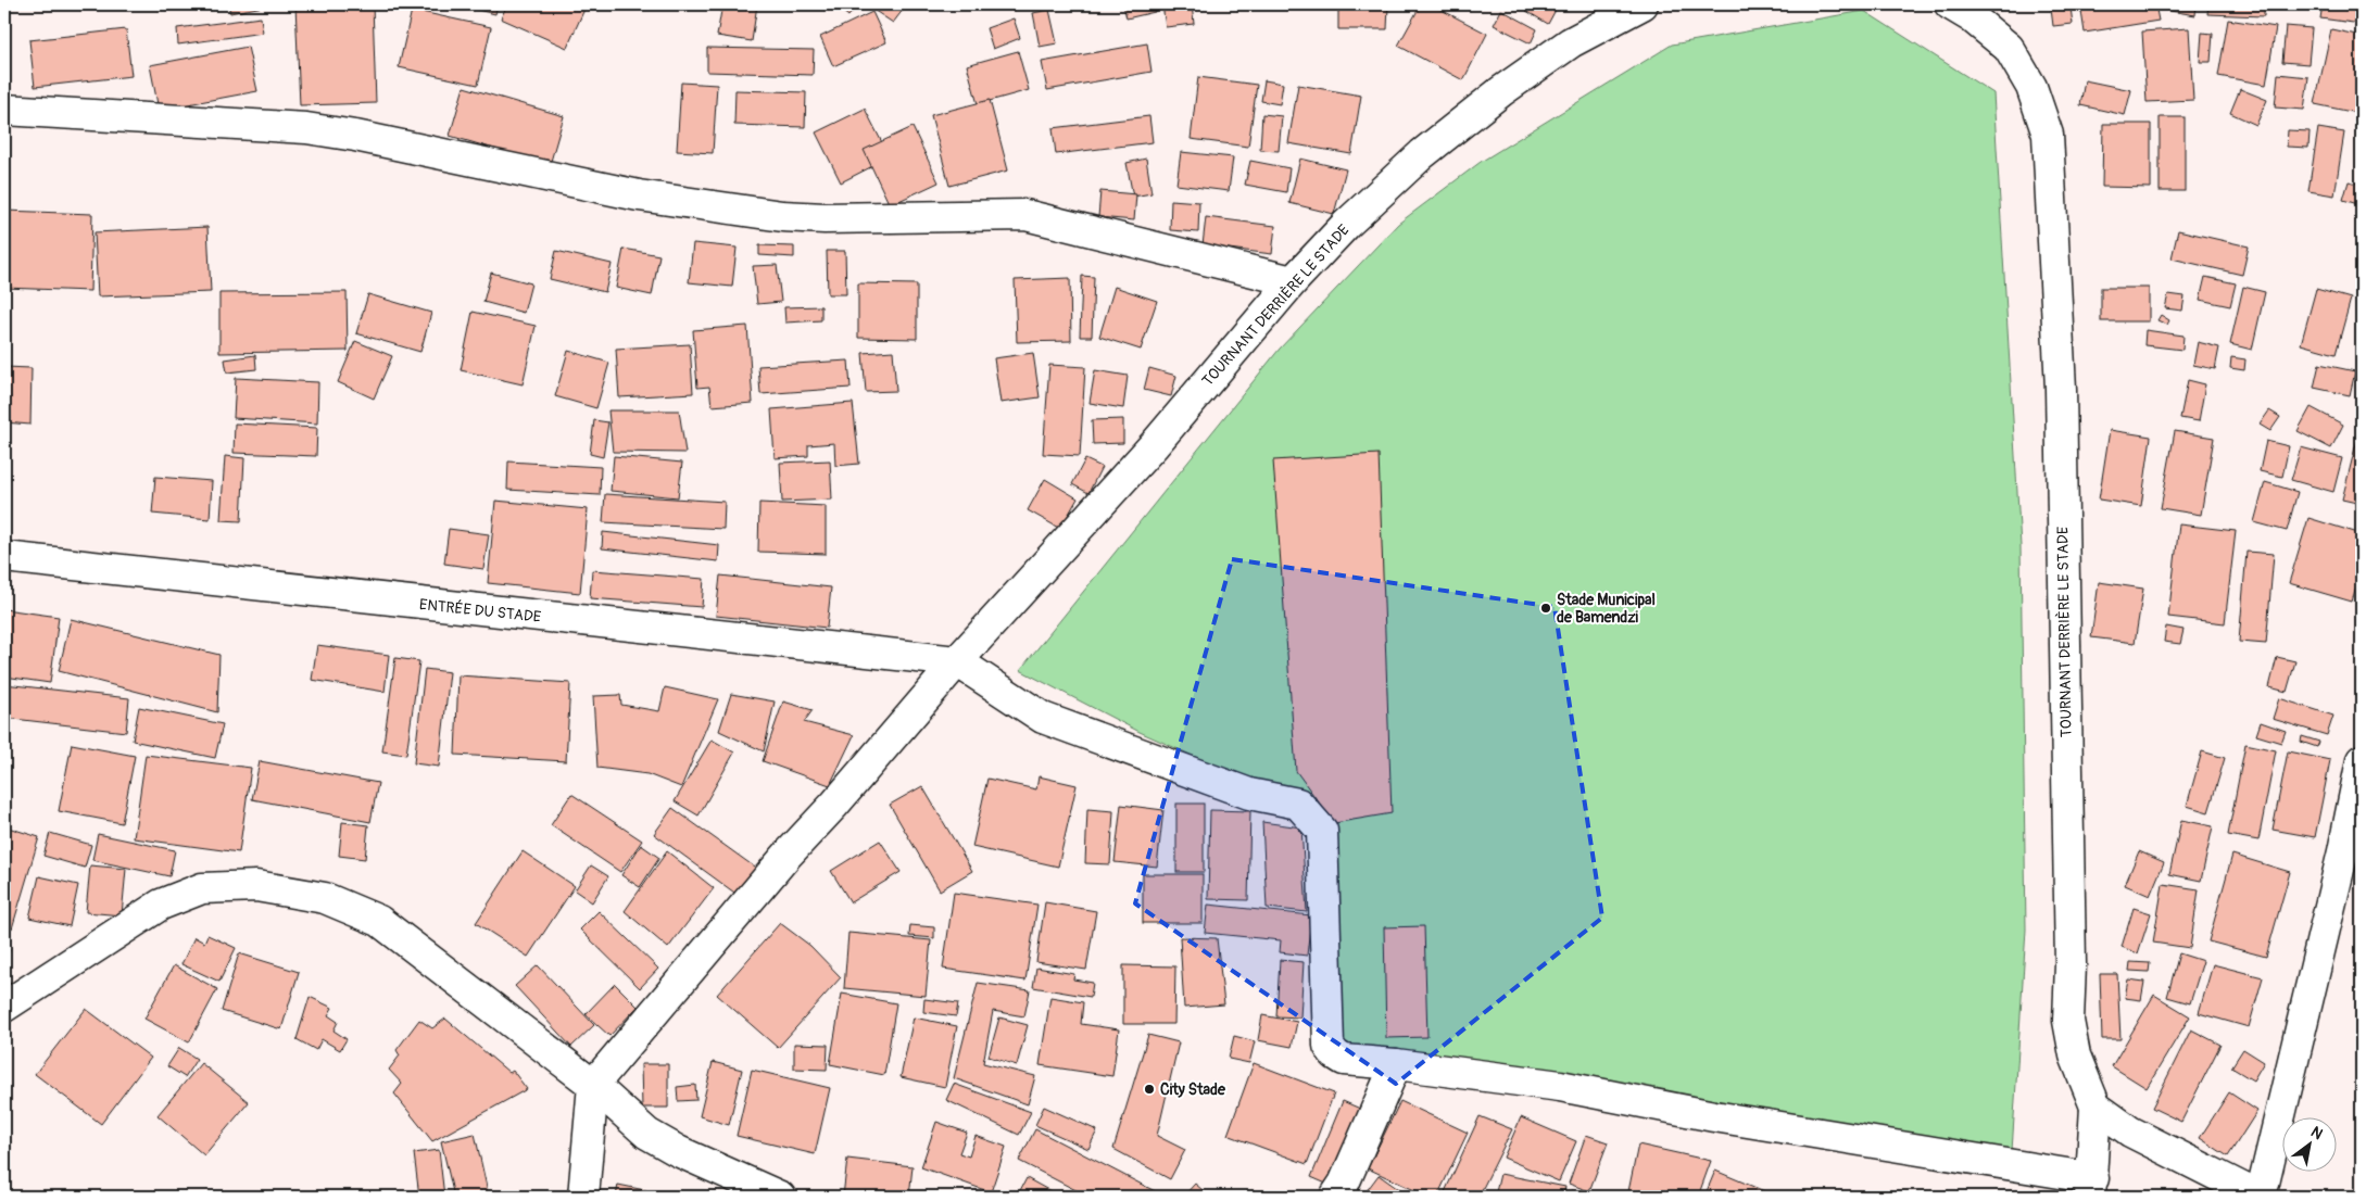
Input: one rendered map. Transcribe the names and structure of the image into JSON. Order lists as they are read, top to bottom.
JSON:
{
  "streets": {
    "street": ["TOURNANT DERRIÈRE LE STADE", "ENTRÉE DU STADE"]
  },
  "crossings": [
    ["TOURNANT DERRIÈRE LE STADE", "ENTRÉE DU STADE"]
  ],
  "places": ["Stade Municipal de Bamendzi", "City Stade"],
  "north": "top right"
}
